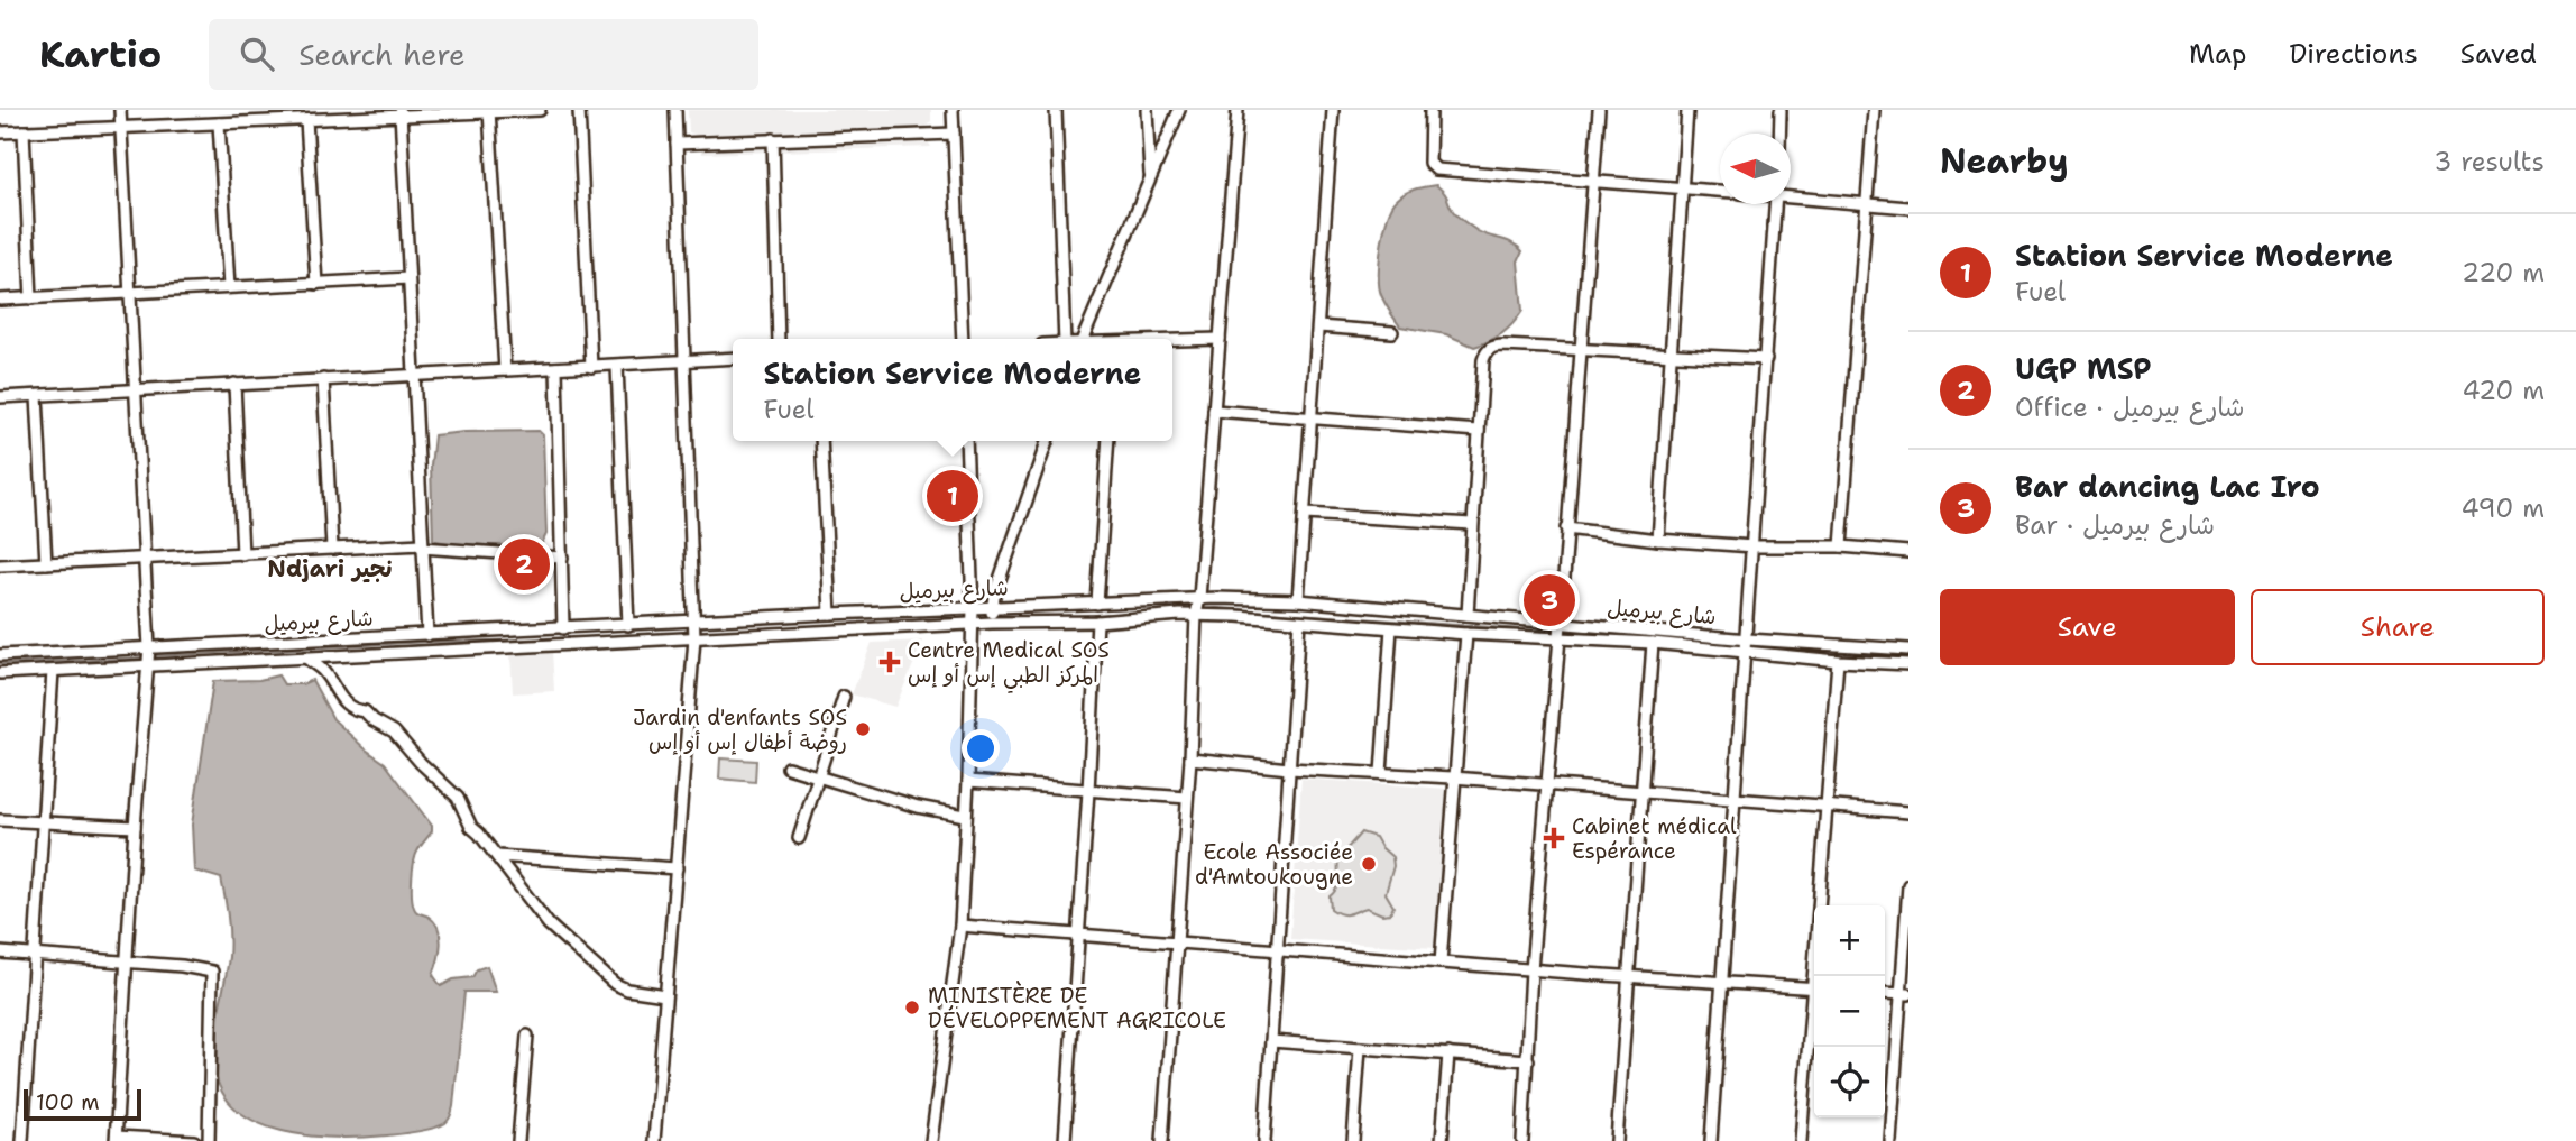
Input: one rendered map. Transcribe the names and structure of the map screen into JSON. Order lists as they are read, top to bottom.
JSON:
{
  "streets": {
    "street": ["شارع بيرميل"]
  },
  "districts": ["Ndjari نجير"],
  "places": {
    "health": ["Centre Medical SOS المركز الطبي إس أو إس", "Cabinet médical Espérance"],
    "other": ["Jardin d'enfants SOS روضة أطفال إس أو إس", "Ecole Associée d'Amtoukougne", "MINISTÈRE DE DÉVELOPPEMENT AGRICOLE"]
  },
  "scale_bar": "100 m",
  "north": "left",
  "page": {
    "header": "Kartio",
    "search": "Search here",
    "nav": ["Map", "Directions", "Saved"],
    "heading": ["Nearby", "3 results"],
    "list": [
      {
        "mark": "1",
        "name": "Station Service Moderne",
        "note": "Fuel",
        "value": "220 m"
      },
      {
        "mark": "2",
        "name": "UGP MSP",
        "note": "Office · شارع بيرميل",
        "value": "420 m"
      },
      {
        "mark": "3",
        "name": "Bar dancing Lac Iro",
        "note": "Bar · شارع بيرميل",
        "value": "490 m"
      }
    ],
    "popup": ["Station Service Moderne", "Fuel"],
    "pins": ["1", "2", "3"],
    "buttons": ["Save", "Share"],
    "map_buttons": ["+", "−"],
    "scale": "100 m"
  }
}
